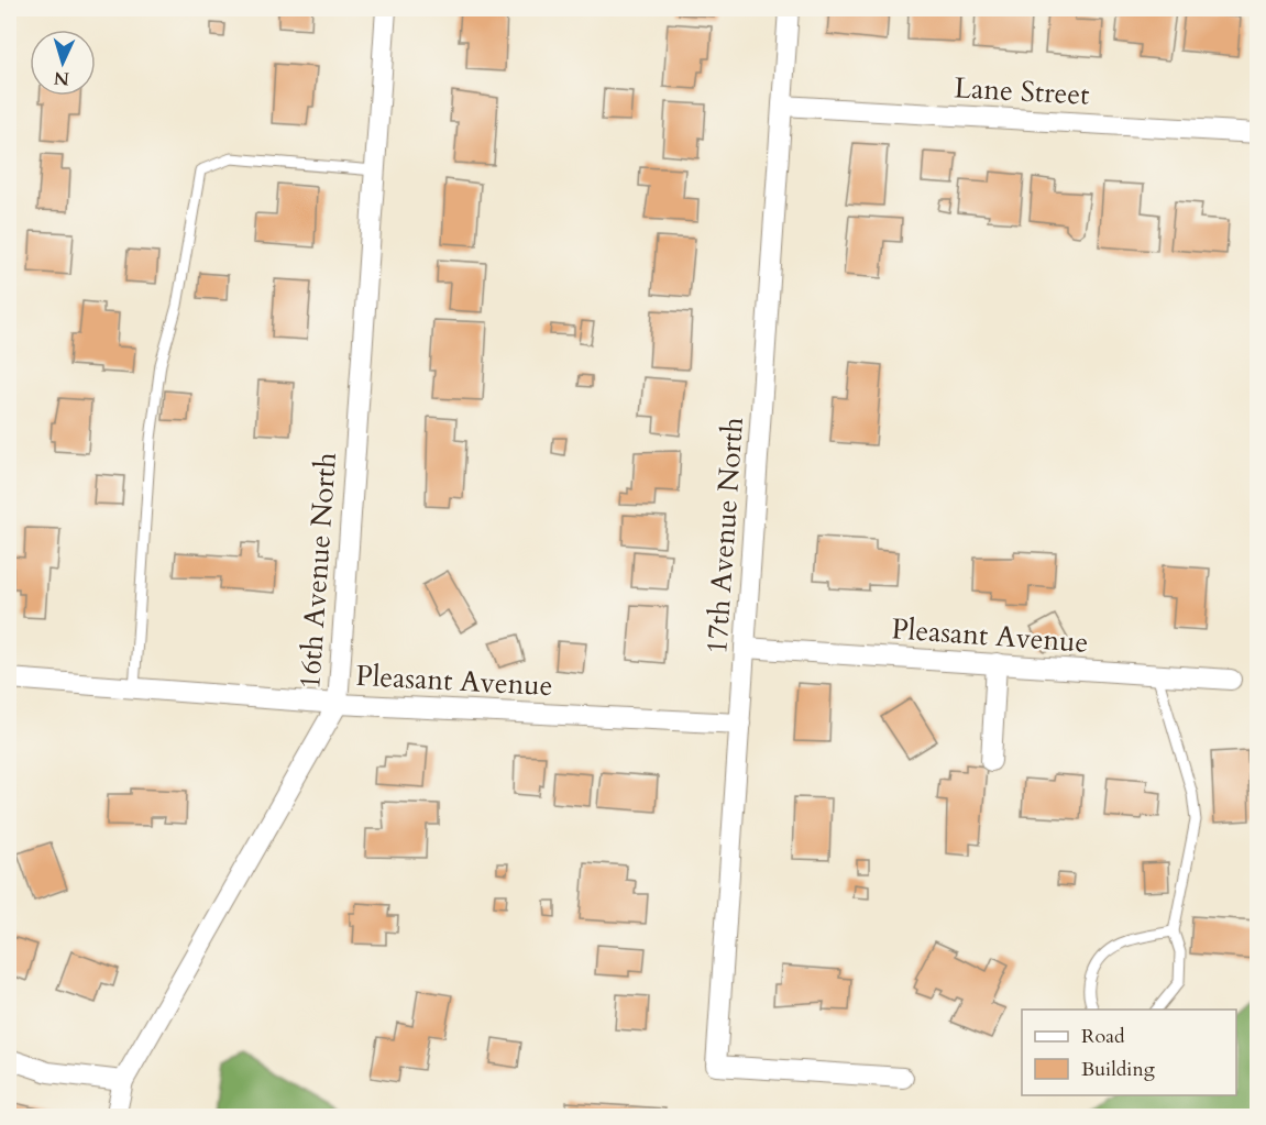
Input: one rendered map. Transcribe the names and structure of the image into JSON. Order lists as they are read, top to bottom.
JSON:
{
  "streets": {
    "street": [
      "Lane Street",
      "17th Avenue North",
      "16th Avenue North",
      "Pleasant Avenue"
    ]
  },
  "crossings": [
    ["Lane Street", "17th Avenue North"],
    ["17th Avenue North", "Pleasant Avenue"],
    ["16th Avenue North", "Pleasant Avenue"]
  ],
  "legend": ["Road", "Building"],
  "north": "bottom"
}
